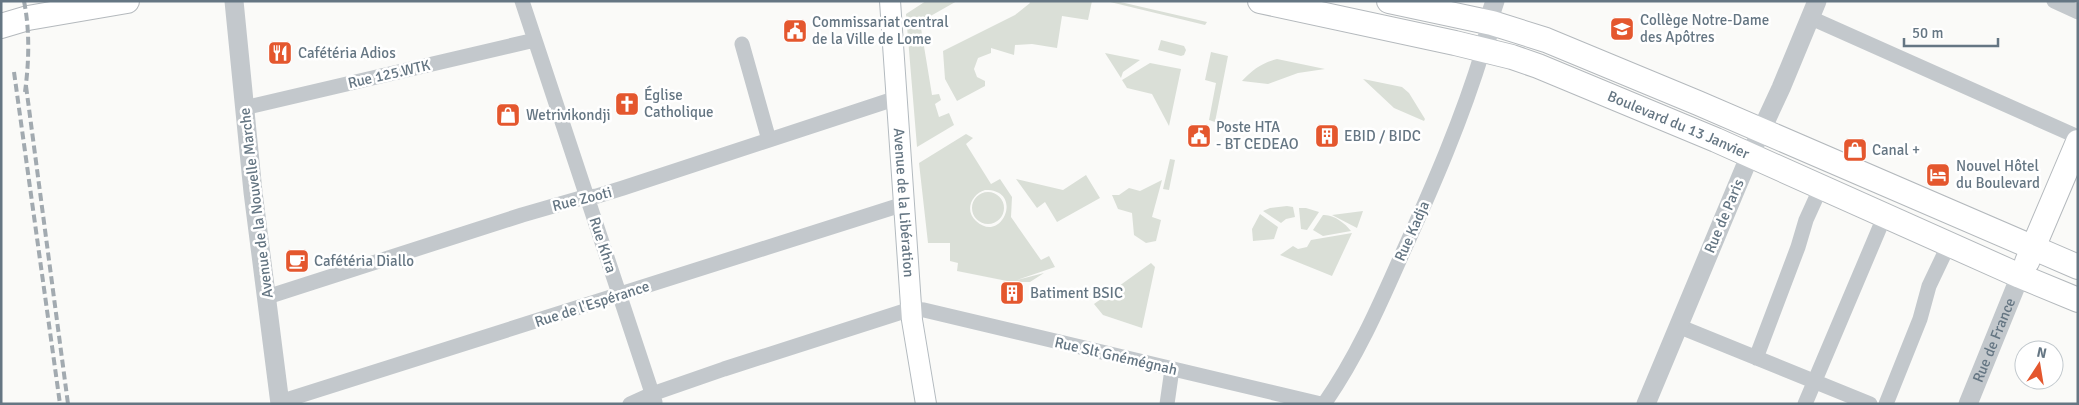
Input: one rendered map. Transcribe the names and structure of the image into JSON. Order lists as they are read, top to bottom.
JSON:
{
  "streets": {
    "highway": ["Boulevard du 13 Janvier"],
    "main road": ["Avenue de la Libération"],
    "street": [
      "Rue 125.WTK",
      "Rue Zooti",
      "Avenue de la Nouvelle Marche",
      "Rue de Paris",
      "Rue Kadja",
      "Rue Khra",
      "Rue de l'Espérance",
      "Rue de France",
      "Rue Slt Gnémégnah"
    ]
  },
  "crossings": [
    ["Rue 125.WTK", "Avenue de la Nouvelle Marche"],
    ["Rue 125.WTK", "Rue Khra"],
    ["Boulevard du 13 Janvier", "Rue de Paris"],
    ["Boulevard du 13 Janvier", "Rue Kadja"],
    ["Boulevard du 13 Janvier", "Rue de France"],
    ["Rue Zooti", "Avenue de la Nouvelle Marche"],
    ["Rue Zooti", "Avenue de la Libération"],
    ["Rue Zooti", "Rue Khra"],
    ["Avenue de la Nouvelle Marche", "Rue de l'Espérance"],
    ["Avenue de la Libération", "Rue de l'Espérance"],
    ["Avenue de la Libération", "Rue Slt Gnémégnah"],
    ["Rue Kadja", "Rue Slt Gnémégnah"],
    ["Rue Khra", "Rue de l'Espérance"]
  ],
  "places": {
    "school or university": ["Collège Notre-Dame des Apôtres"],
    "public building": ["Commissariat central de la Ville de Lome", "Poste HTA - BT CEDEAO"],
    "restaurant": ["Cafétéria Adios"],
    "church": ["Église Catholique"],
    "shop": ["Wetrivikondji", "Canal +"],
    "building": ["EBID / BIDC", "Batiment BSIC"],
    "hotel": ["Nouvel Hôtel du Boulevard"],
    "cafe": ["Cafétéria Diallo"]
  },
  "scale_bar": "50 m",
  "north": "top"
}
